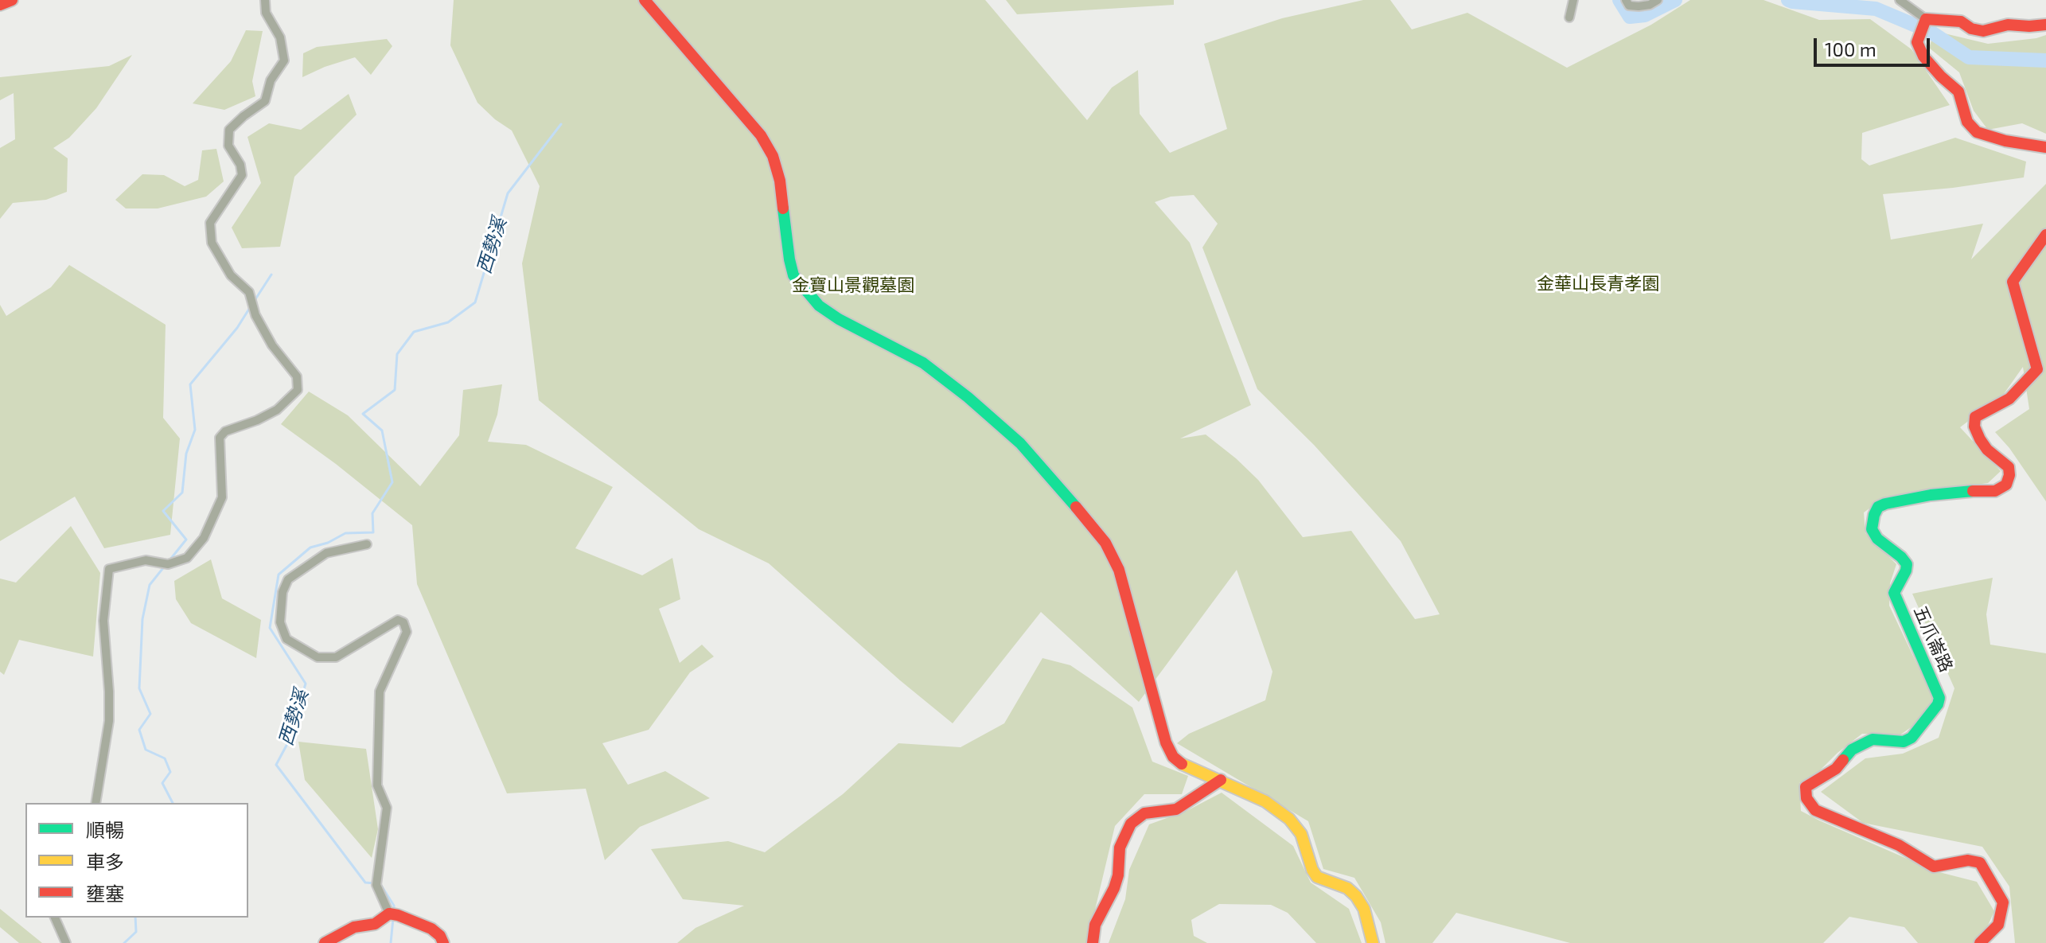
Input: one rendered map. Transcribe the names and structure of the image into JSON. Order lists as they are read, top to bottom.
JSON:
{
  "streets": {
    "street": ["五爪崙路"]
  },
  "water": ["西勢溪"],
  "parks": ["金華山長青孝園", "金寶山景觀墓園"],
  "legend": ["順暢", "車多", "壅塞"],
  "scale_bar": "100 m"
}
